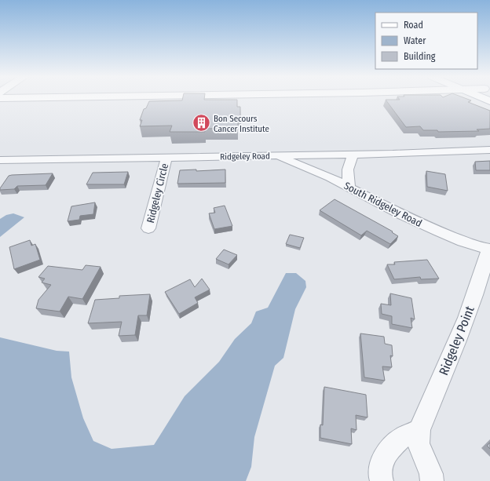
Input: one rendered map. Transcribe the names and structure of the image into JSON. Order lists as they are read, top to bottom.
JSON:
{
  "streets": {
    "street": [
      "Ridgeley Road",
      "Ridgeley Circle",
      "South Ridgeley Road",
      "Ridgeley Point"
    ]
  },
  "crossings": [
    ["Ridgeley Road", "Ridgeley Circle"],
    ["Ridgeley Road", "South Ridgeley Road"],
    ["South Ridgeley Road", "Ridgeley Point"]
  ],
  "places": {
    "building": ["Bon Secours Cancer Institute"]
  },
  "legend": ["Road", "Water", "Building"]
}
